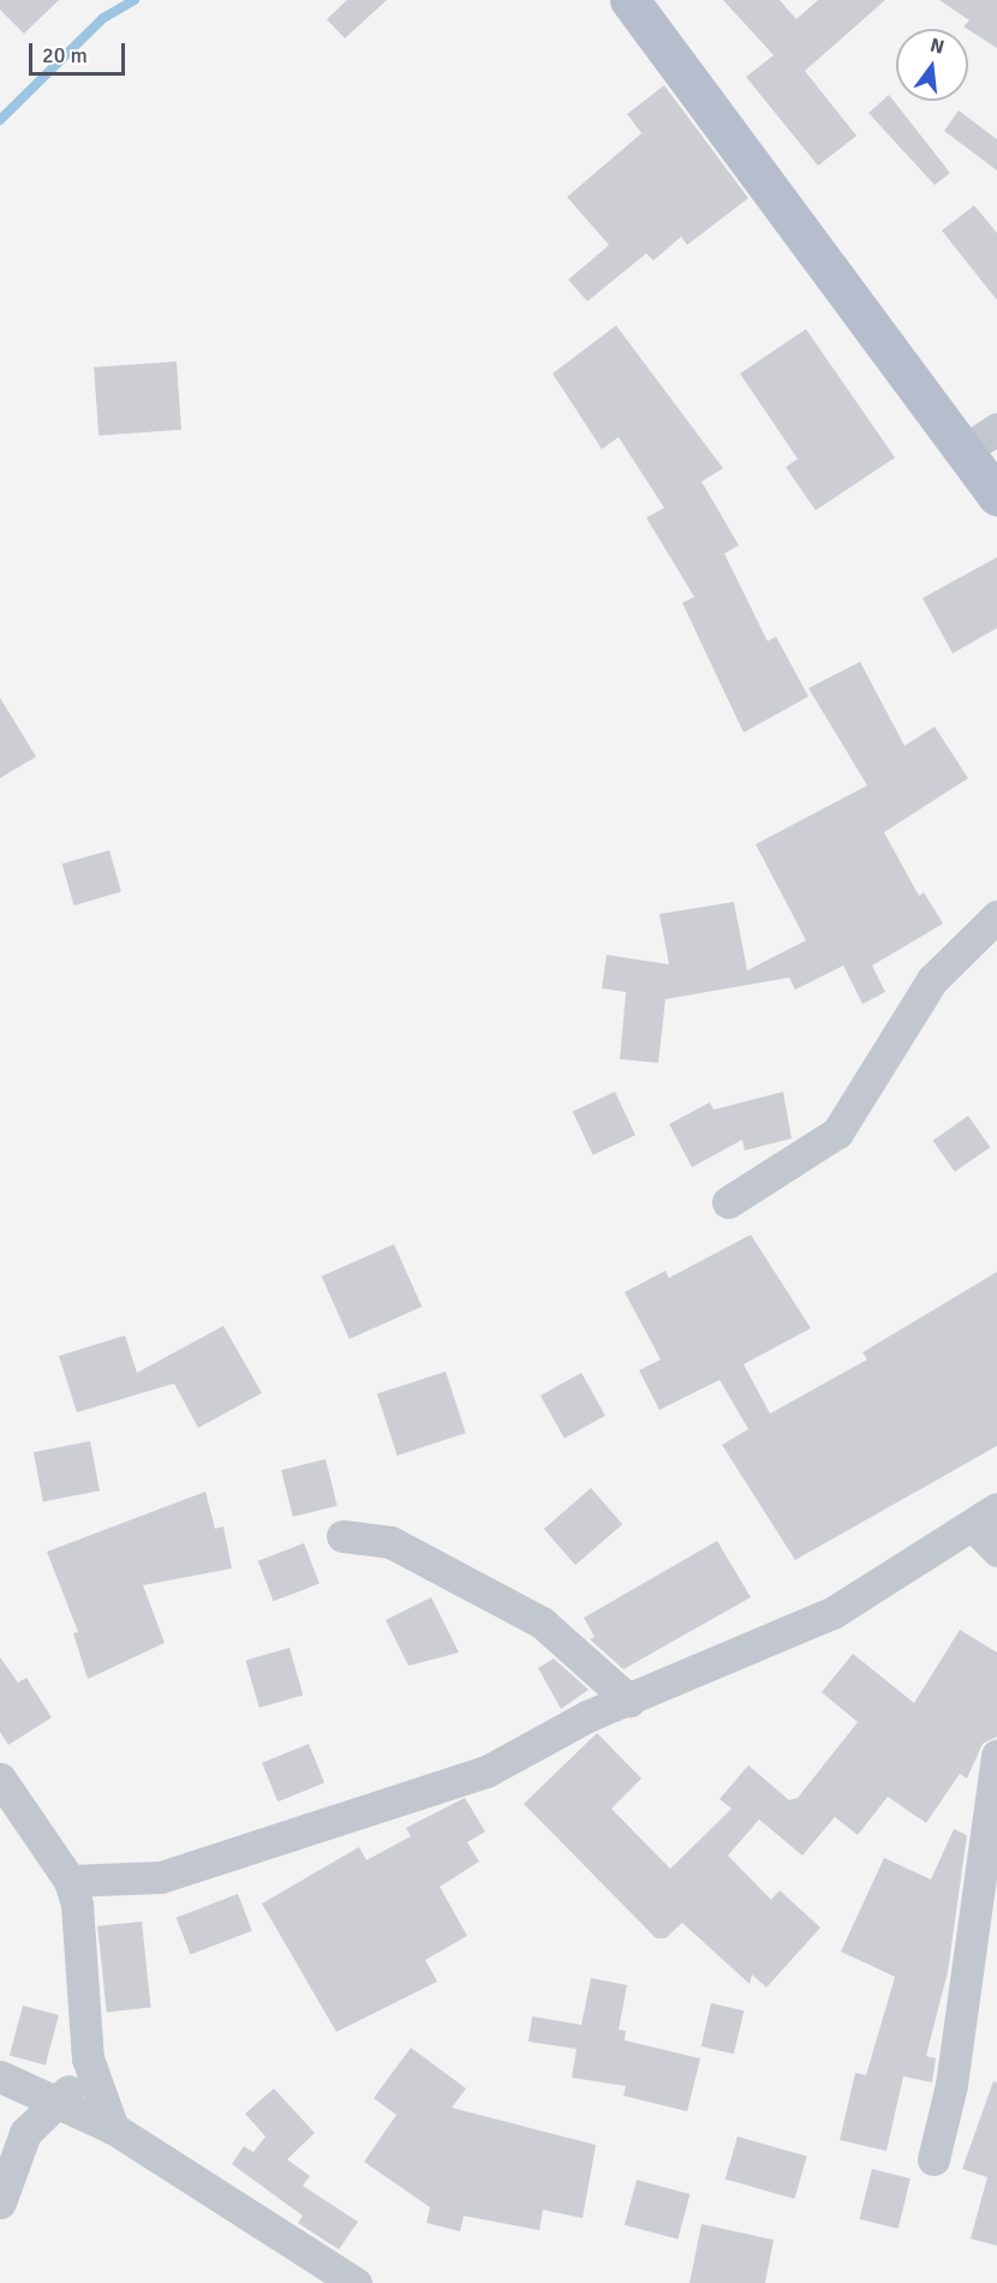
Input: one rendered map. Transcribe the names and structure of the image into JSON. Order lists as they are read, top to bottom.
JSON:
{
  "scale_bar": "20 m",
  "north": "top"
}
